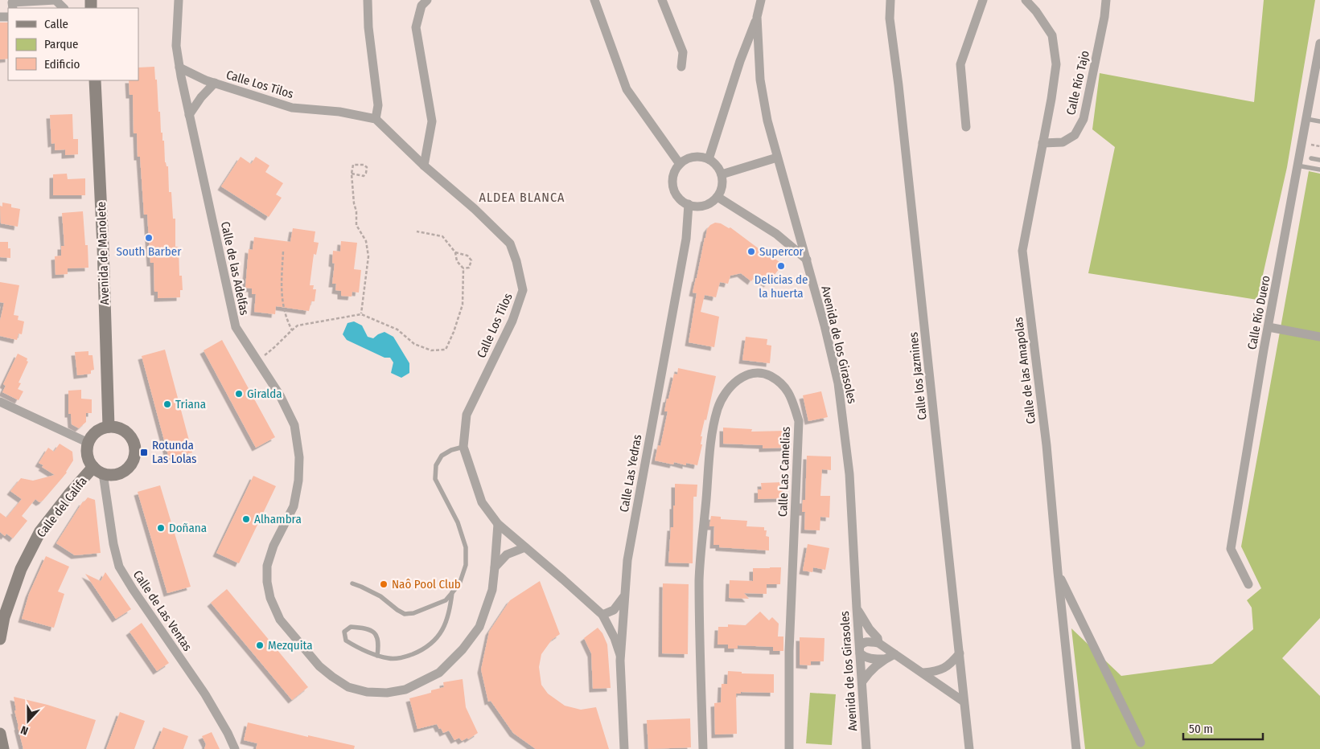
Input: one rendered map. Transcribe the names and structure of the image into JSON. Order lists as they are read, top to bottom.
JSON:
{
  "streets": {
    "street": [
      "Calle Río Tajo",
      "Calle Los Tilos",
      "Avenida de Manolete",
      "Calle de las Adelfas",
      "Calle Río Duero",
      "Avenida de los Girasoles",
      "Calle de las Amapolas",
      "Calle los Jazmines",
      "Calle Las Camelias",
      "Calle Las Yedras",
      "Calle del Califa",
      "Calle de Las Ventas"
    ]
  },
  "crossings": [
    ["Calle Río Tajo", "Calle de las Amapolas"],
    ["Calle Los Tilos", "Calle de las Adelfas"],
    ["Calle Los Tilos", "Calle Las Yedras"],
    ["Avenida de Manolete", "Calle del Califa"],
    ["Avenida de Manolete", "Calle de Las Ventas"],
    ["Calle del Califa", "Calle de Las Ventas"]
  ],
  "districts": ["ALDEA BLANCA"],
  "places": {
    "other": [
      "South Barber",
      "Supercor",
      "Delicias de la huerta",
      "Giralda",
      "Triana",
      "Alhambra",
      "Doñana",
      "Naô Pool Club",
      "Mezquita"
    ],
    "transit": ["Rotunda Las Lolas"]
  },
  "legend": ["Calle", "Parque", "Edificio"],
  "scale_bar": "50 m",
  "north": "bottom"
}
